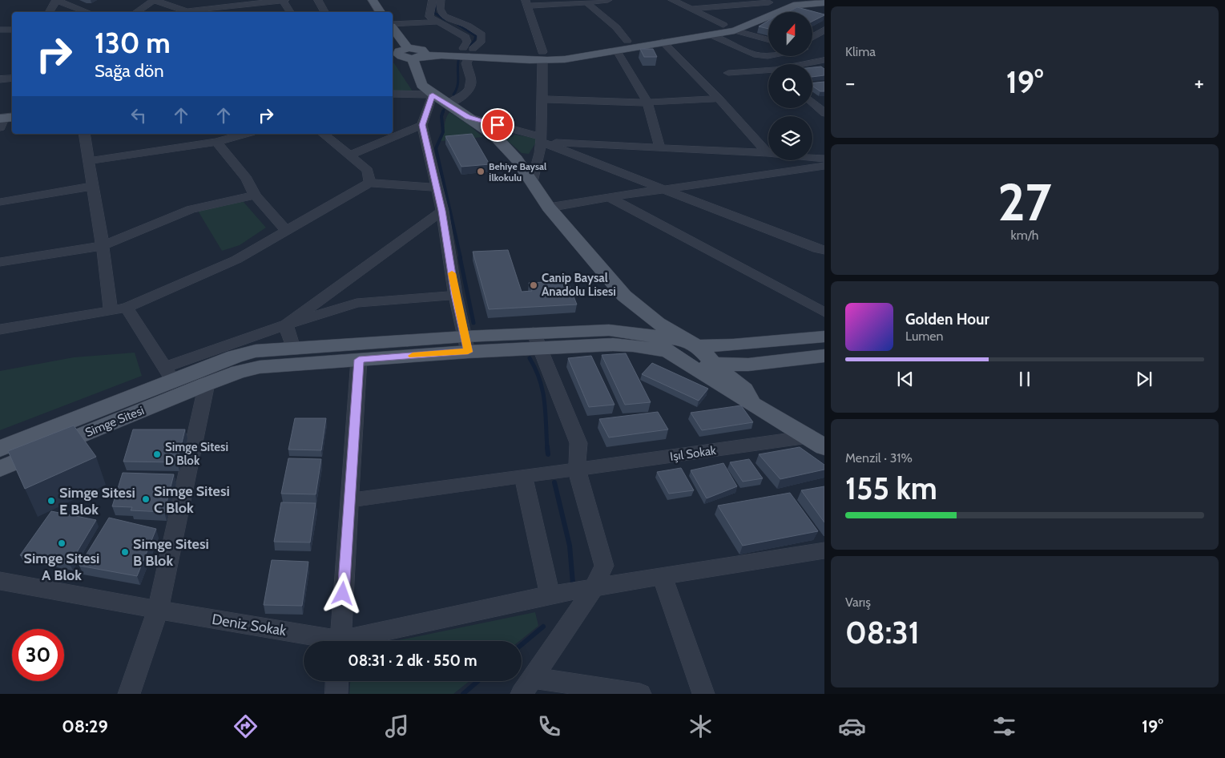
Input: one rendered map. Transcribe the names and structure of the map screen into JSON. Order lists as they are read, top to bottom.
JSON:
{
  "streets": {
    "main road": ["Simge Sitesi"],
    "street": ["Işıl Sokak", "Deniz Sokak"]
  },
  "places": [
    "Behiye Baysal İlkokulu",
    "Canip Baysal Anadolu Lisesi",
    "Simge Sitesi D Blok",
    "Simge Sitesi C Blok",
    "Simge Sitesi E Blok",
    "Simge Sitesi A Blok",
    "Simge Sitesi B Blok"
  ],
  "north": "top",
  "page": {
    "tile": [
      "Klima",
      ["27", "km/h"],
      ["Menzil · 31%", "155 km"],
      ["Varış", "08:31"]
    ],
    "turn": ["130 m", "Sağa dön"],
    "heat": ["−", "19°", "+"],
    "song": ["Golden Hour", "Lumen"],
    "limit": "30",
    "trip": "08:31 · 2 dk · 550 m",
    "tabs": ["08:29", "19°"]
  }
}
